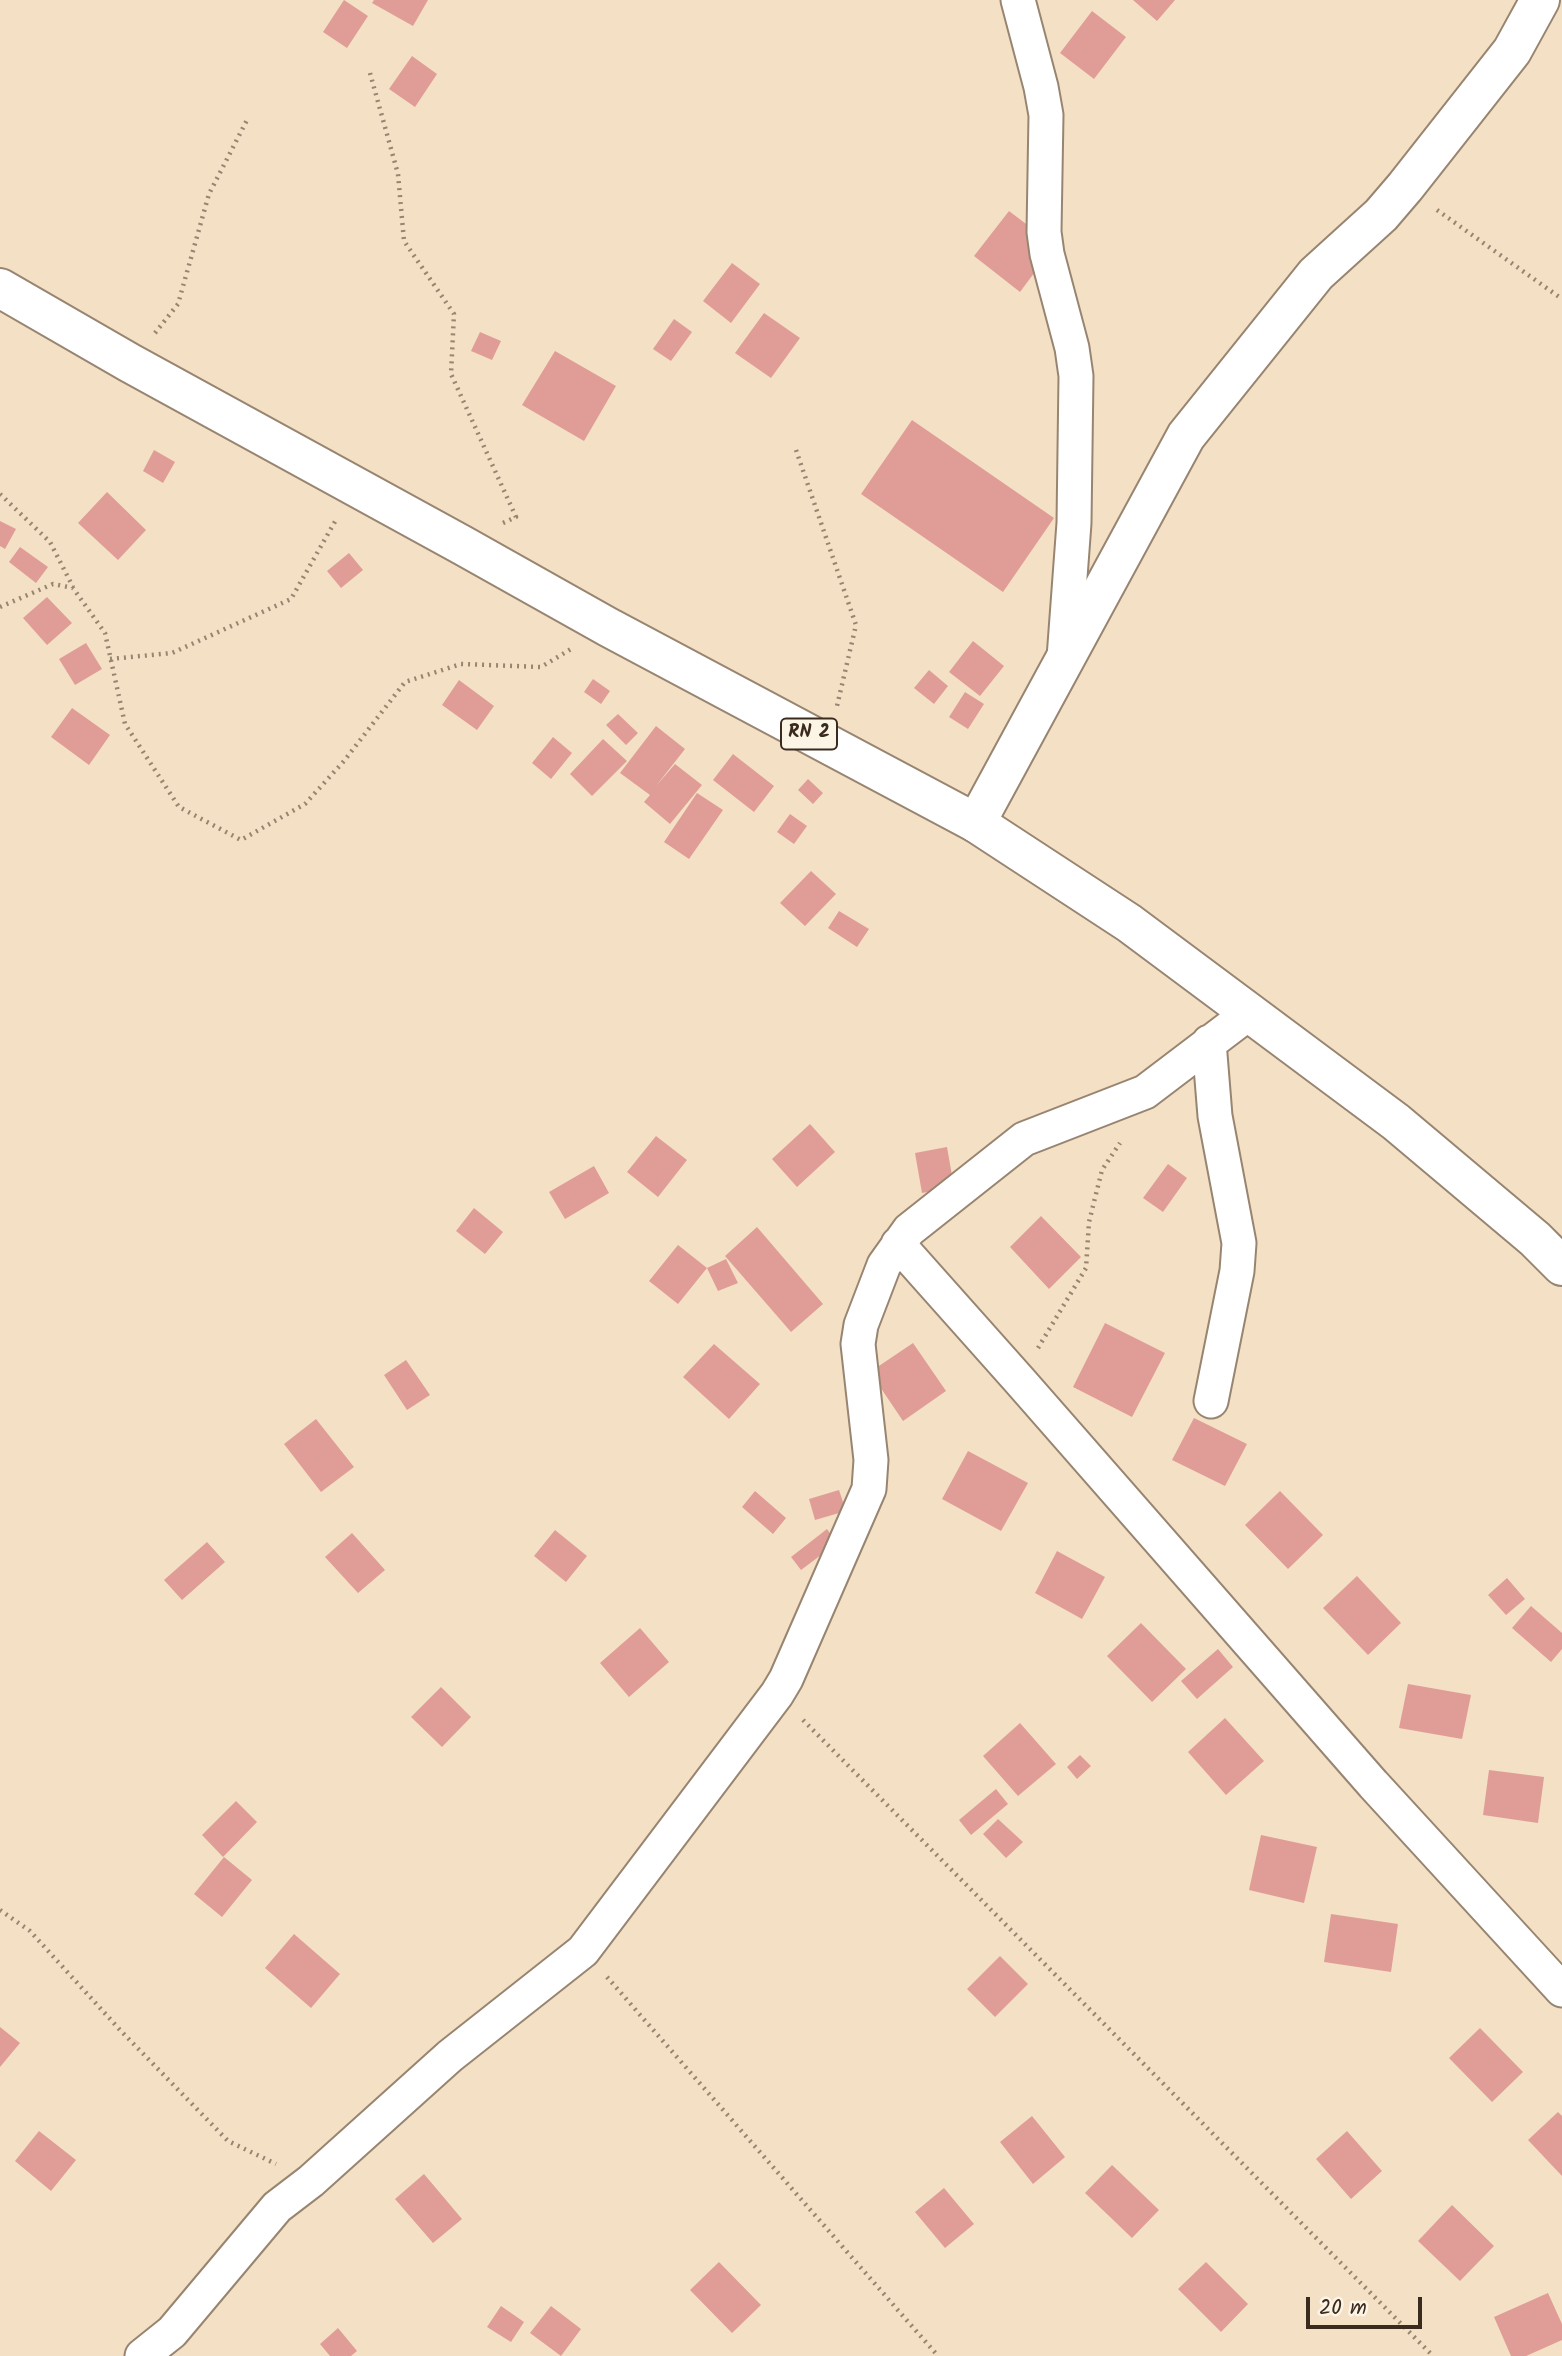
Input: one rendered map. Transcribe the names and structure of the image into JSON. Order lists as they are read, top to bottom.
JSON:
{
  "streets": {
    "main road": ["RN 2"]
  },
  "scale_bar": "20 m"
}
